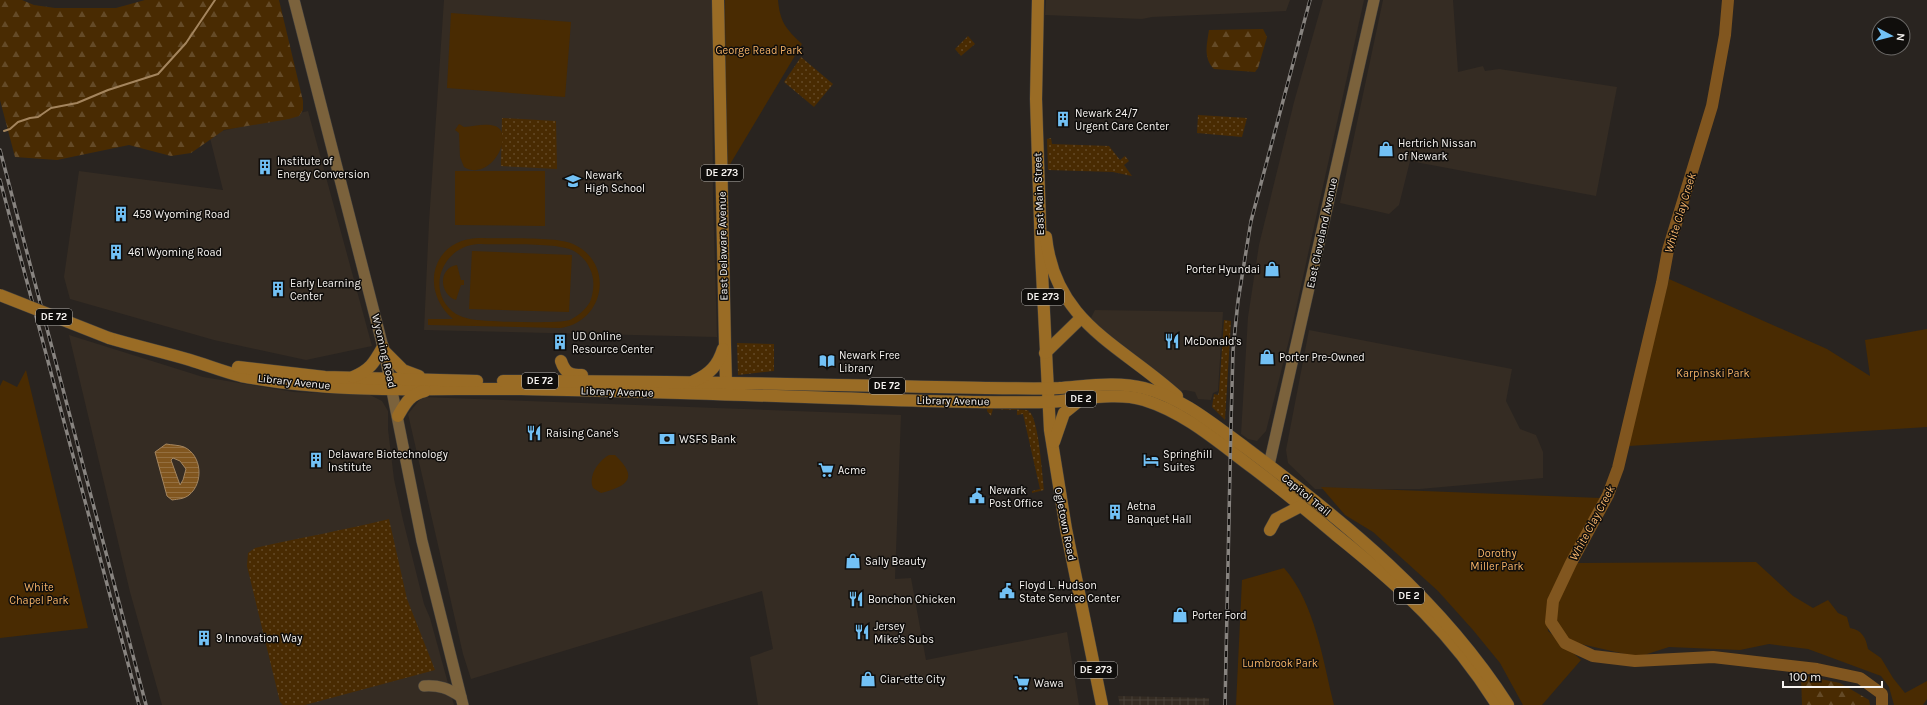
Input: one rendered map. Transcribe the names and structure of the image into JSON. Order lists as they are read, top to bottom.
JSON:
{
  "streets": {
    "main road": [
      "DE 273",
      "East Main Street",
      "East Delaware Avenue",
      "DE 72",
      "Library Avenue",
      "DE 2",
      "Capitol Trail",
      "Ogletown Road"
    ],
    "street": ["East Cleveland Avenue", "Wyoming Road"]
  },
  "crossings": [
    ["East Main Street", "Library Avenue"],
    ["East Main Street", "Capitol Trail"],
    ["East Main Street", "Ogletown Road"],
    ["East Cleveland Avenue", "Capitol Trail"],
    ["East Delaware Avenue", "Library Avenue"],
    ["Wyoming Road", "Library Avenue"],
    ["Library Avenue", "Capitol Trail"],
    ["Library Avenue", "Ogletown Road"],
    ["Capitol Trail", "Ogletown Road"]
  ],
  "water": ["White Clay Creek"],
  "parks": [
    "George Read Park",
    "Karpinski Park",
    "Dorothy Miller Park",
    "White Chapel Park",
    "Lumbrook Park"
  ],
  "places": {
    "building": [
      "Newark 24/7 Urgent Care Center",
      "Institute of Energy Conversion",
      "459 Wyoming Road",
      "461 Wyoming Road",
      "Early Learning Center",
      "UD Online Resource Center",
      "Delaware Biotechnology Institute",
      "Aetna Banquet Hall",
      "9 Innovation Way"
    ],
    "shop": [
      "Hertrich Nissan of Newark",
      "Porter Hyundai",
      "Porter Pre-Owned",
      "Sally Beauty",
      "Porter Ford",
      "Ciar-ette City"
    ],
    "school or university": ["Newark High School"],
    "restaurant": [
      "McDonald's",
      "Raising Cane's",
      "Bonchon Chicken",
      "Jersey Mike's Subs"
    ],
    "library": ["Newark Free Library"],
    "bank": ["WSFS Bank"],
    "hotel": ["Springhill Suites"],
    "supermarket": ["Acme", "Wawa"],
    "public building": ["Newark Post Office", "Floyd L. Hudson State Service Center"]
  },
  "scale_bar": "100 m",
  "north": "right"
}
